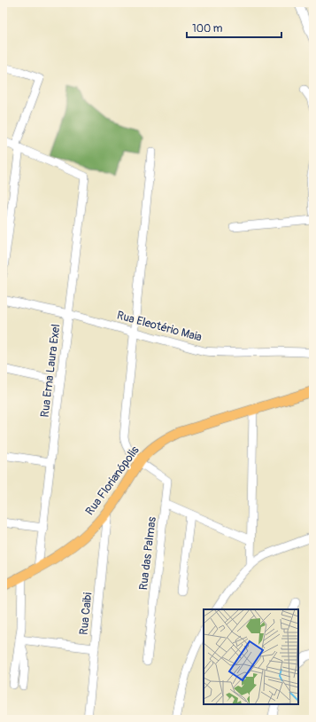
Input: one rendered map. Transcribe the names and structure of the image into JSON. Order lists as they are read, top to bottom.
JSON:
{
  "streets": {
    "main road": ["Rua Florianópolis"],
    "street": [
      "Rua Eleotério Maia",
      "Rua Erna Laura Exel",
      "Rua das Palmas",
      "Rua Caibi"
    ]
  },
  "crossings": [
    ["Rua Eleotério Maia", "Rua Erna Laura Exel"],
    ["Rua Erna Laura Exel", "Rua Florianópolis"],
    ["Rua Florianópolis", "Rua das Palmas"],
    ["Rua Florianópolis", "Rua Caibi"]
  ],
  "scale_bar": "100 m"
}
